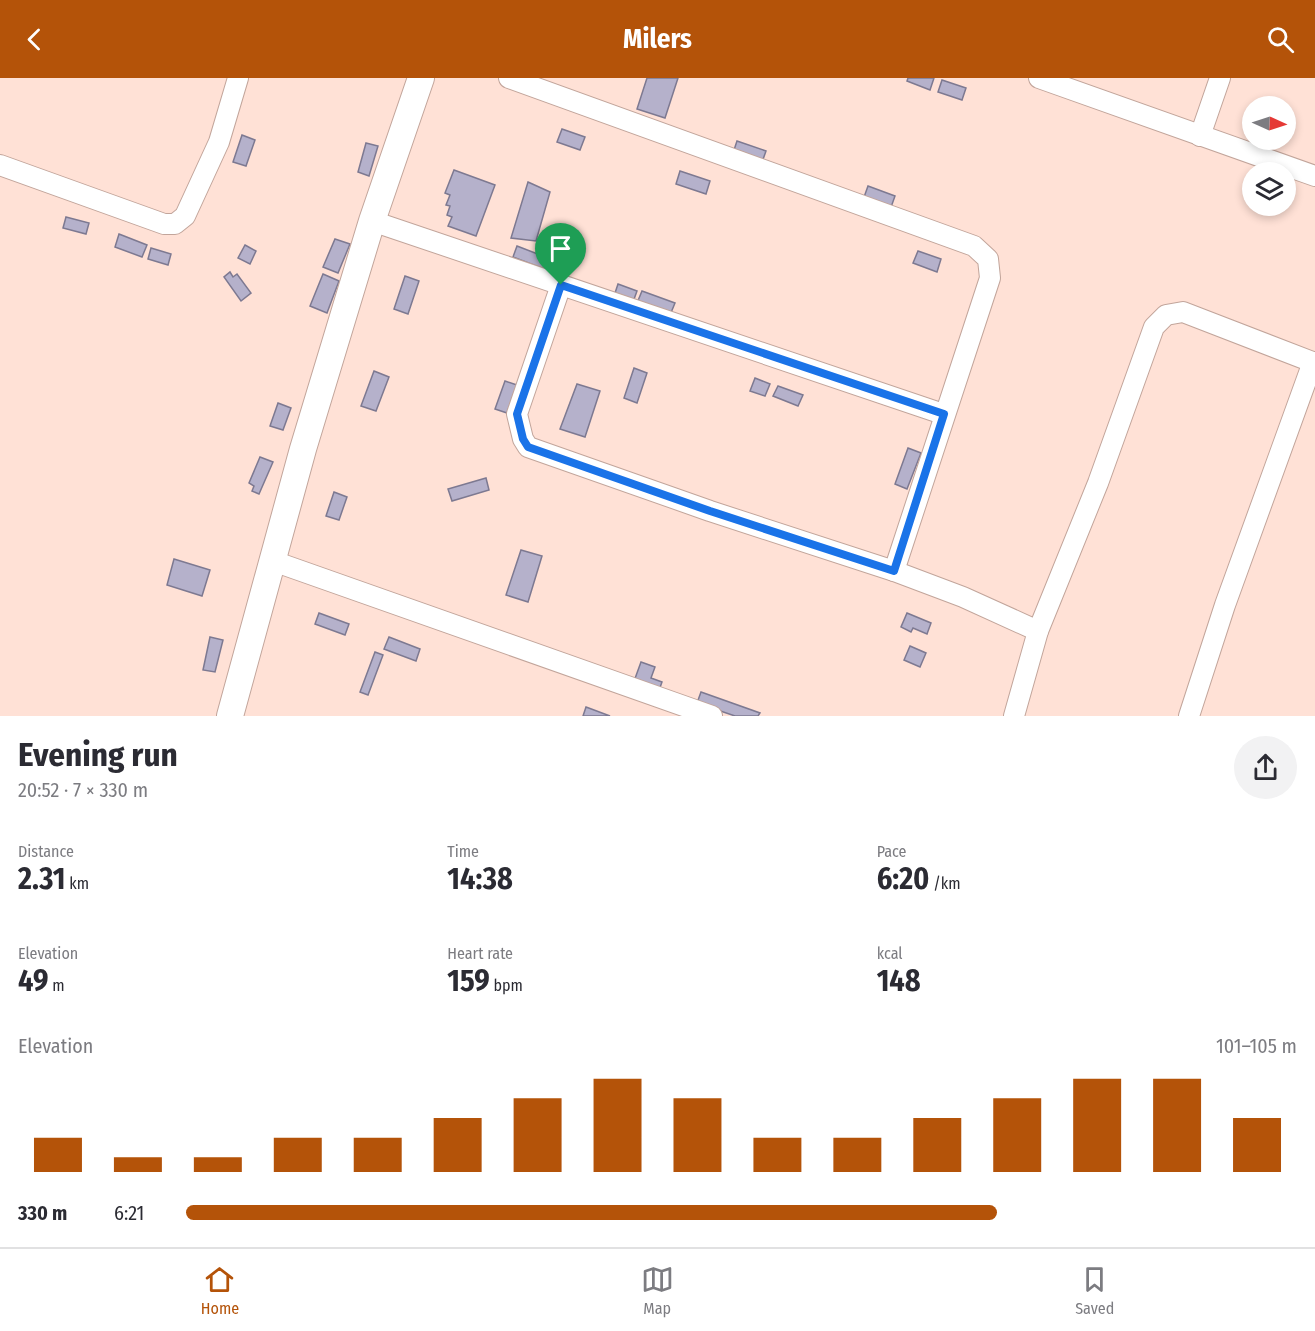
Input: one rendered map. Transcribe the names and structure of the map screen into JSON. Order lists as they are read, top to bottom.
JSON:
{
  "north": "right",
  "page": {
    "header": "Milers",
    "heading": ["Evening run", "20:52 · 7 × 330 m"],
    "stats": [
      ["Distance", "2.31 km"],
      ["Time", "14:38"],
      ["Pace", "6:20 /km"],
      ["Elevation", "49 m"],
      ["Heart rate", "159 bpm"],
      ["kcal", "148"]
    ],
    "chart": ["Elevation", "101–105 m"],
    "list": [
      {
        "name": "330 m",
        "note": "6:21"
      }
    ],
    "tabs": ["Home", "Map", "Saved"]
  }
}
